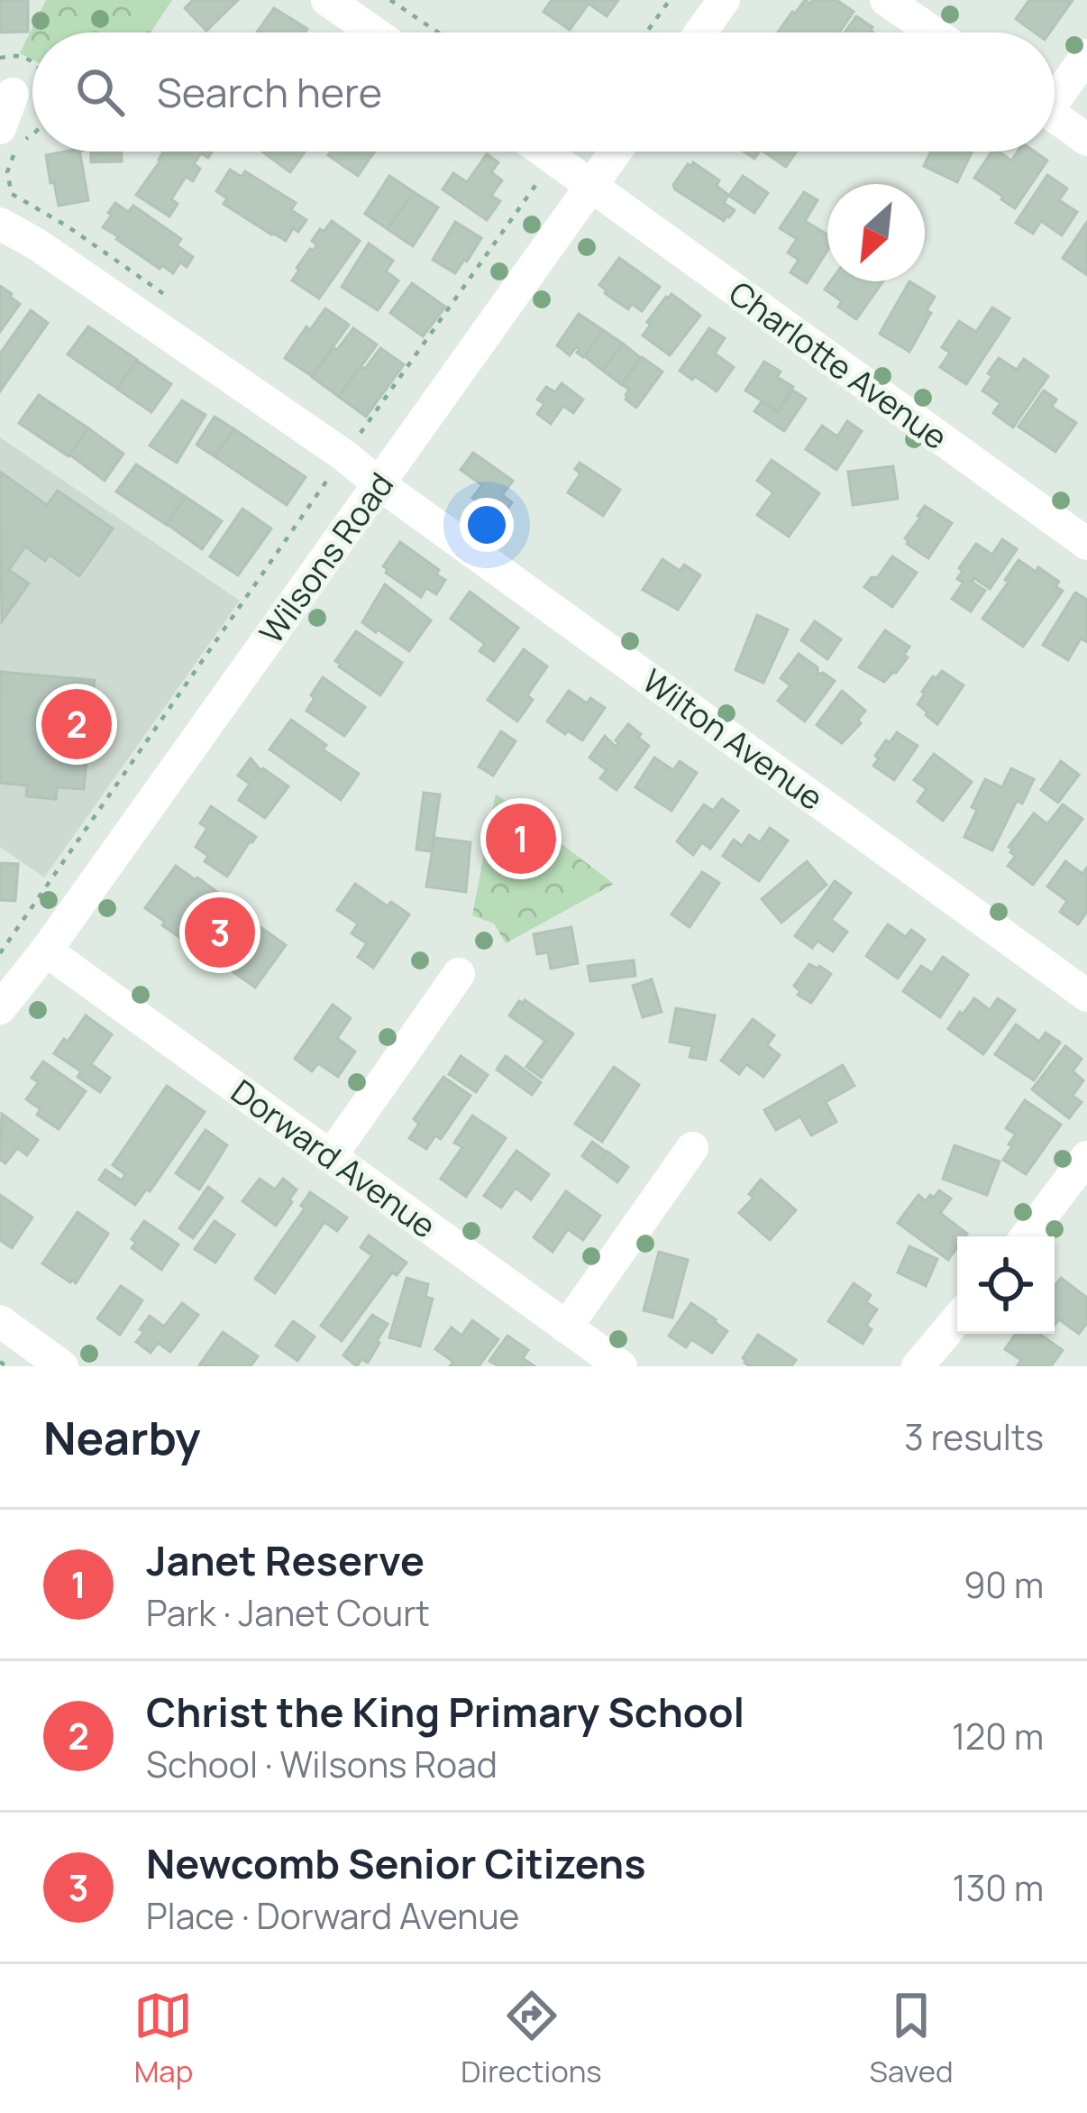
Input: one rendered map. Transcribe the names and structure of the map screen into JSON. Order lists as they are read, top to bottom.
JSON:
{
  "streets": {
    "street": [
      "Charlotte Avenue",
      "Wilsons Road",
      "Wilton Avenue",
      "Dorward Avenue"
    ]
  },
  "crossings": [
    ["Charlotte Avenue", "Wilsons Road"],
    ["Wilsons Road", "Wilton Avenue"],
    ["Wilsons Road", "Dorward Avenue"]
  ],
  "north": "bottom left",
  "page": {
    "search": "Search here",
    "pins": ["2", "1", "3"],
    "heading": ["Nearby", "3 results"],
    "list": [
      {
        "mark": "1",
        "name": "Janet Reserve",
        "note": "Park · Janet Court",
        "value": "90 m"
      },
      {
        "mark": "2",
        "name": "Christ the King Primary School",
        "note": "School · Wilsons Road",
        "value": "120 m"
      },
      {
        "mark": "3",
        "name": "Newcomb Senior Citizens",
        "note": "Place · Dorward Avenue",
        "value": "130 m"
      }
    ],
    "nav": ["Map", "Directions", "Saved"]
  }
}
